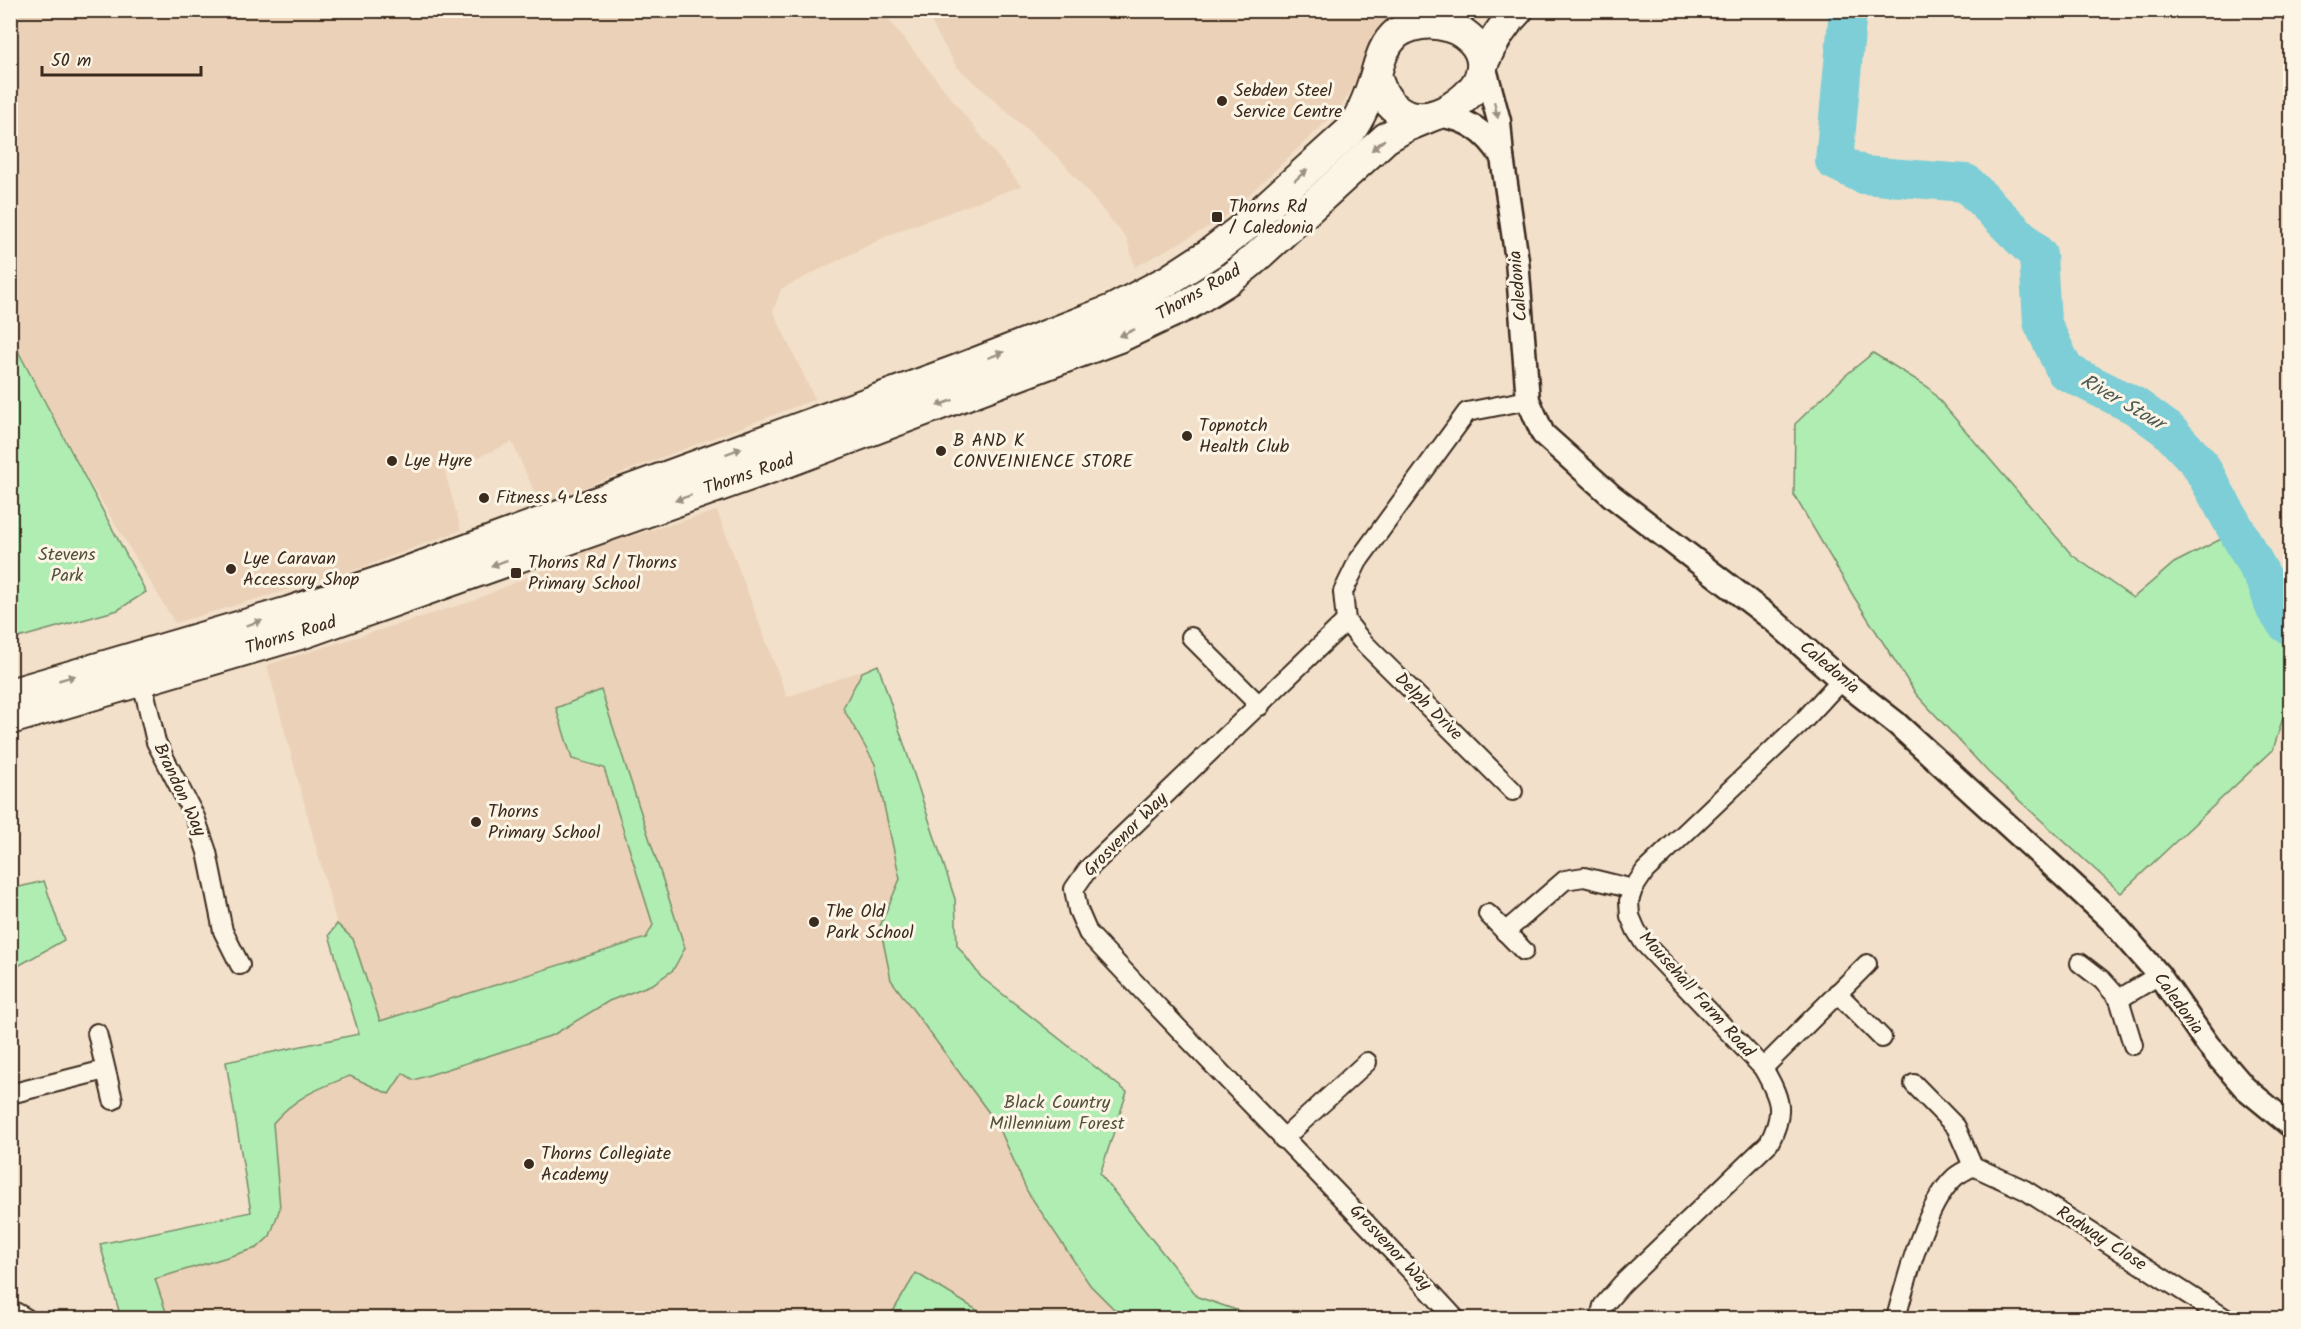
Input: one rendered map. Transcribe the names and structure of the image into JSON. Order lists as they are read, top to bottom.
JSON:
{
  "streets": {
    "highway": ["Thorns Road"],
    "street": [
      "Caledonia",
      "Delph Drive",
      "Brandon Way",
      "Grosvenor Way",
      "Mousehall Farm Road",
      "Rodway Close"
    ]
  },
  "crossings": [
    ["Caledonia", "Thorns Road"],
    ["Caledonia", "Mousehall Farm Road"],
    ["Thorns Road", "Brandon Way"],
    ["Delph Drive", "Grosvenor Way"]
  ],
  "water": ["River Stour"],
  "parks": ["Stevens Park", "Black Country Millennium Forest"],
  "places": {
    "other": [
      "Sebden Steel Service Centre",
      "Topnotch Health Club",
      "B AND K CONVEINIENCE STORE",
      "Lye Hyre",
      "Fitness 4 Less",
      "Lye Caravan Accessory Shop",
      "Thorns Primary School",
      "The Old Park School",
      "Thorns Collegiate Academy"
    ],
    "transit": ["Thorns Rd / Caledonia", "Thorns Rd / Thorns Primary School"]
  },
  "scale_bar": "50 m"
}
